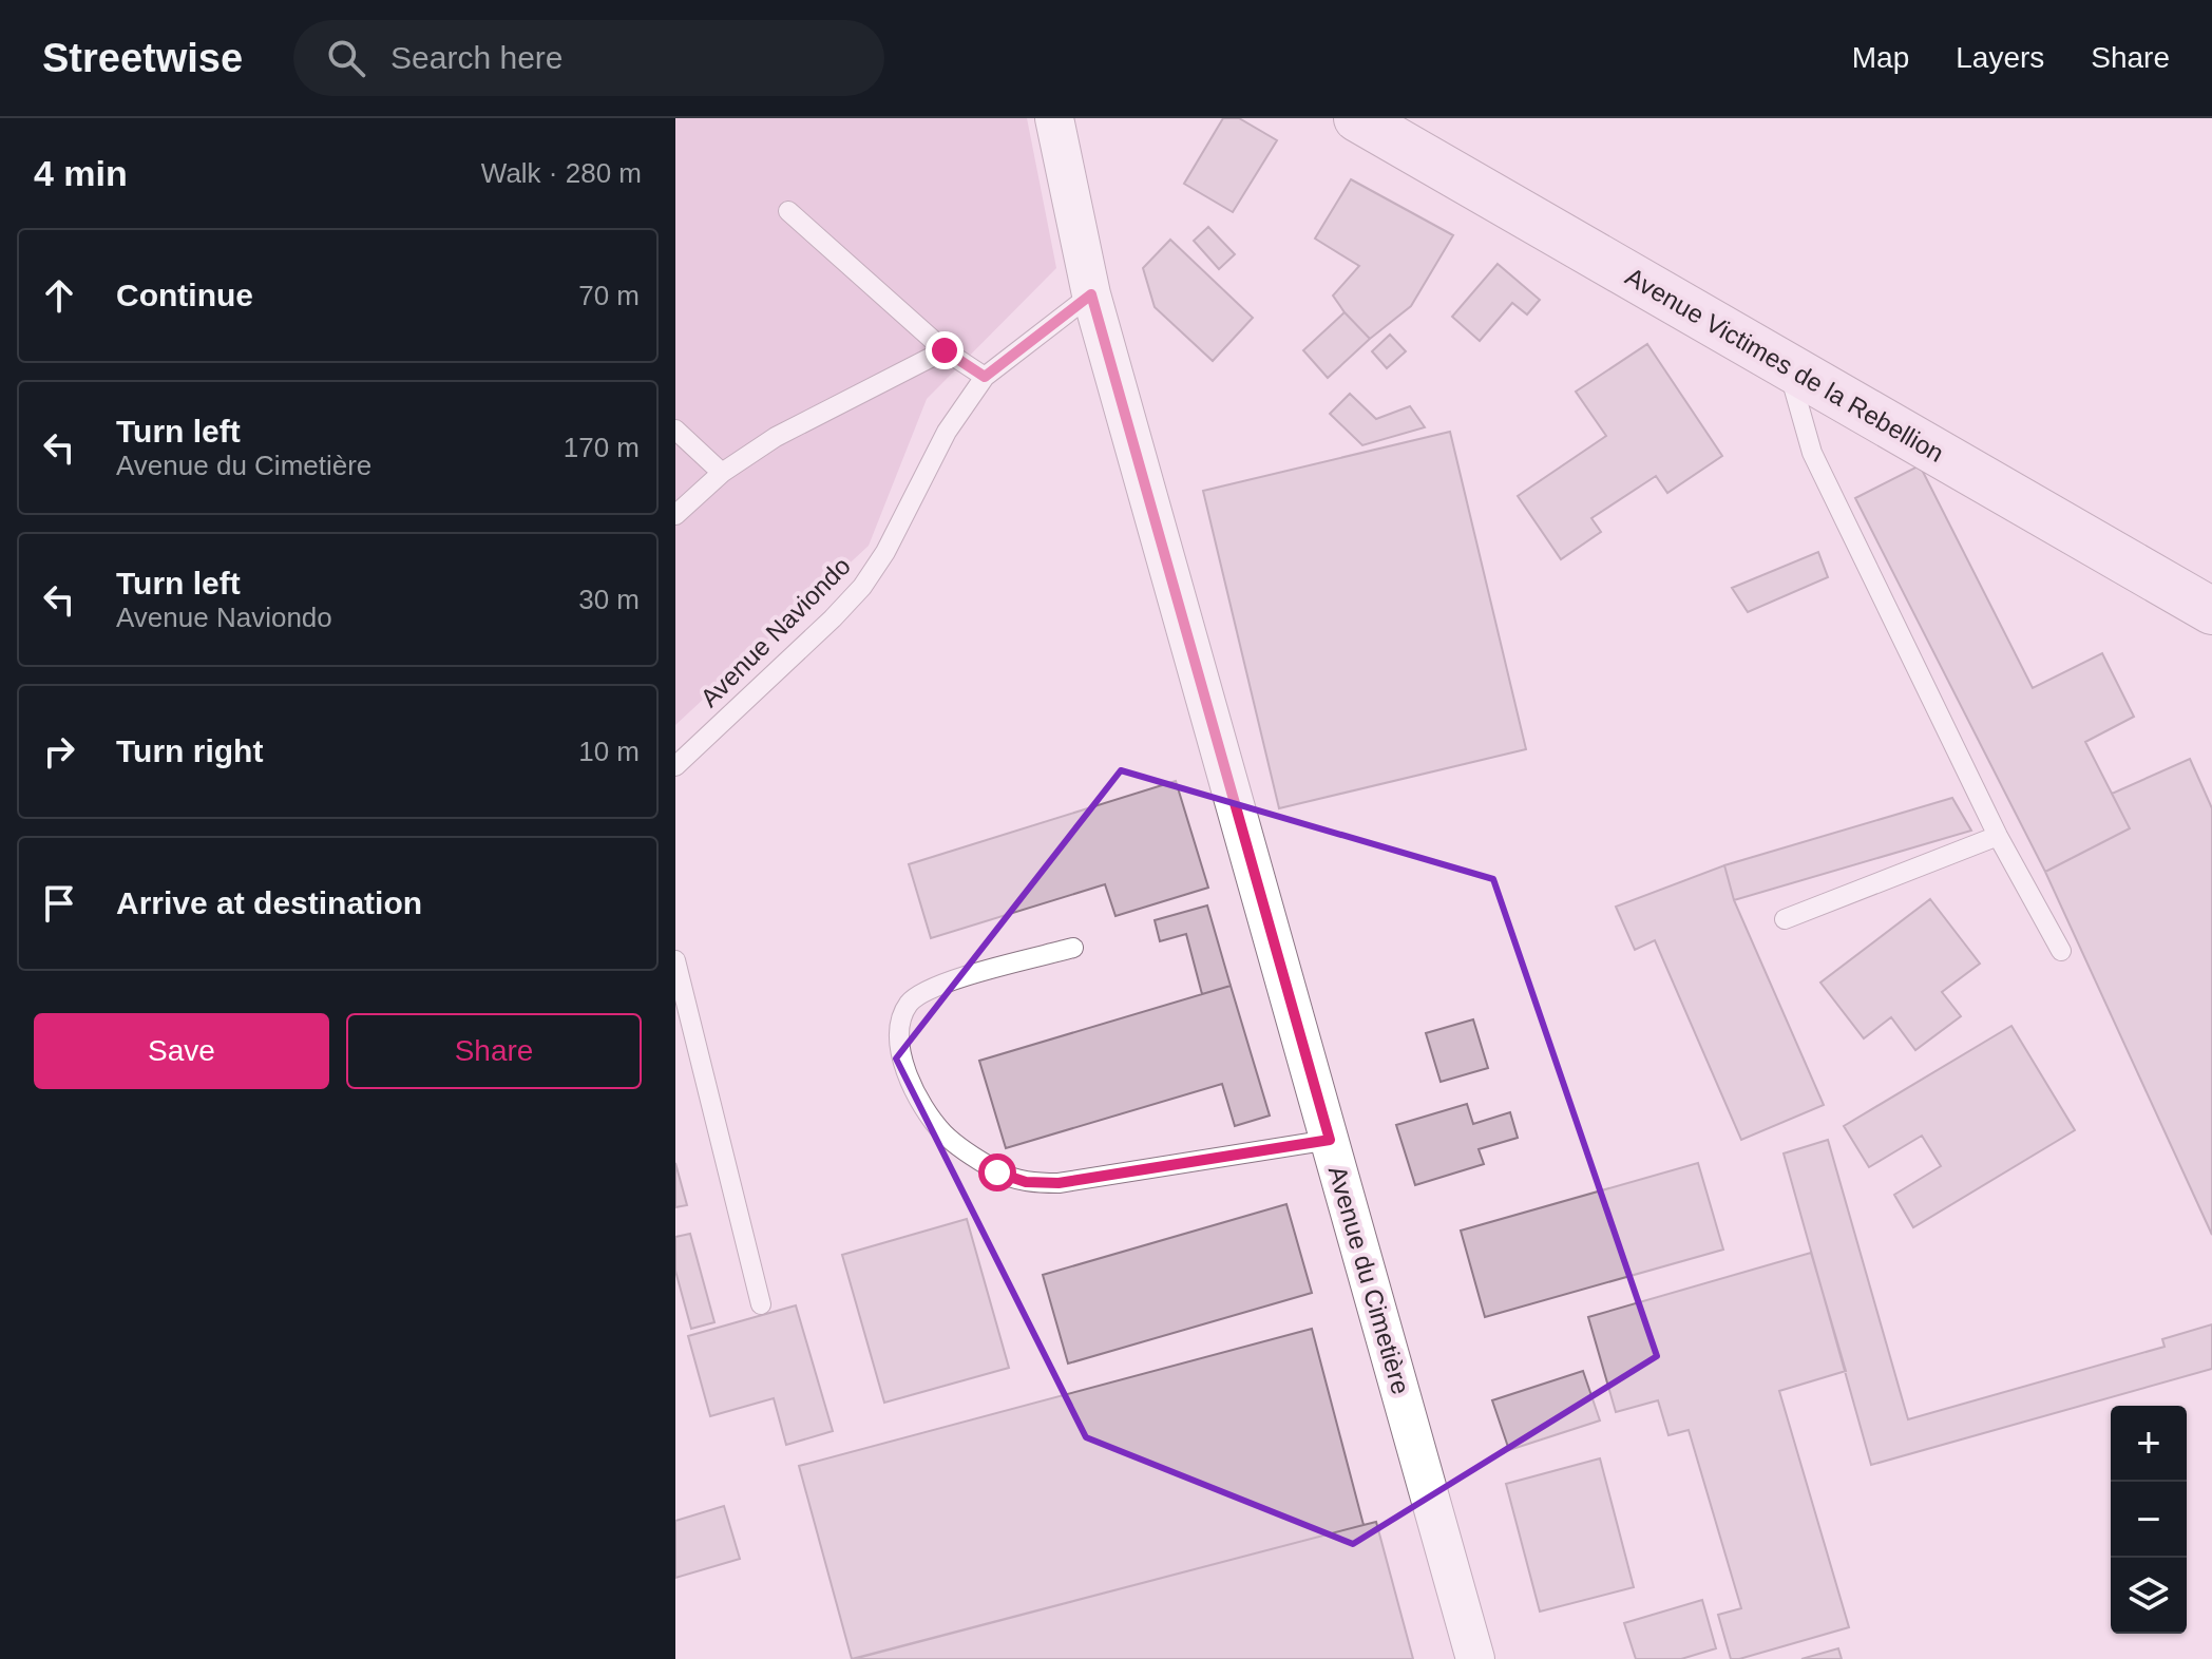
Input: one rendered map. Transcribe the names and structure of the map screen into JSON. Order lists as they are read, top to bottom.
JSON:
{
  "streets": {
    "street": ["Avenue Victimes de la Rebellion", "Avenue du Cimetière"],
    "lane": ["Avenue Naviondo"]
  },
  "crossings": [
    ["Avenue Naviondo", "Avenue du Cimetière"]
  ],
  "page": {
    "header": "Streetwise",
    "search": "Search here",
    "nav": ["Map", "Layers", "Share"],
    "heading": ["4 min", "Walk · 280 m"],
    "list": [
      ["Continue", "70 m"],
      ["Turn left", "Avenue du Cimetière", "170 m"],
      ["Turn left", "Avenue Naviondo", "30 m"],
      ["Turn right", "10 m"],
      "Arrive at destination"
    ],
    "buttons": ["Save", "Share"],
    "map_buttons": ["+", "−"]
  }
}
